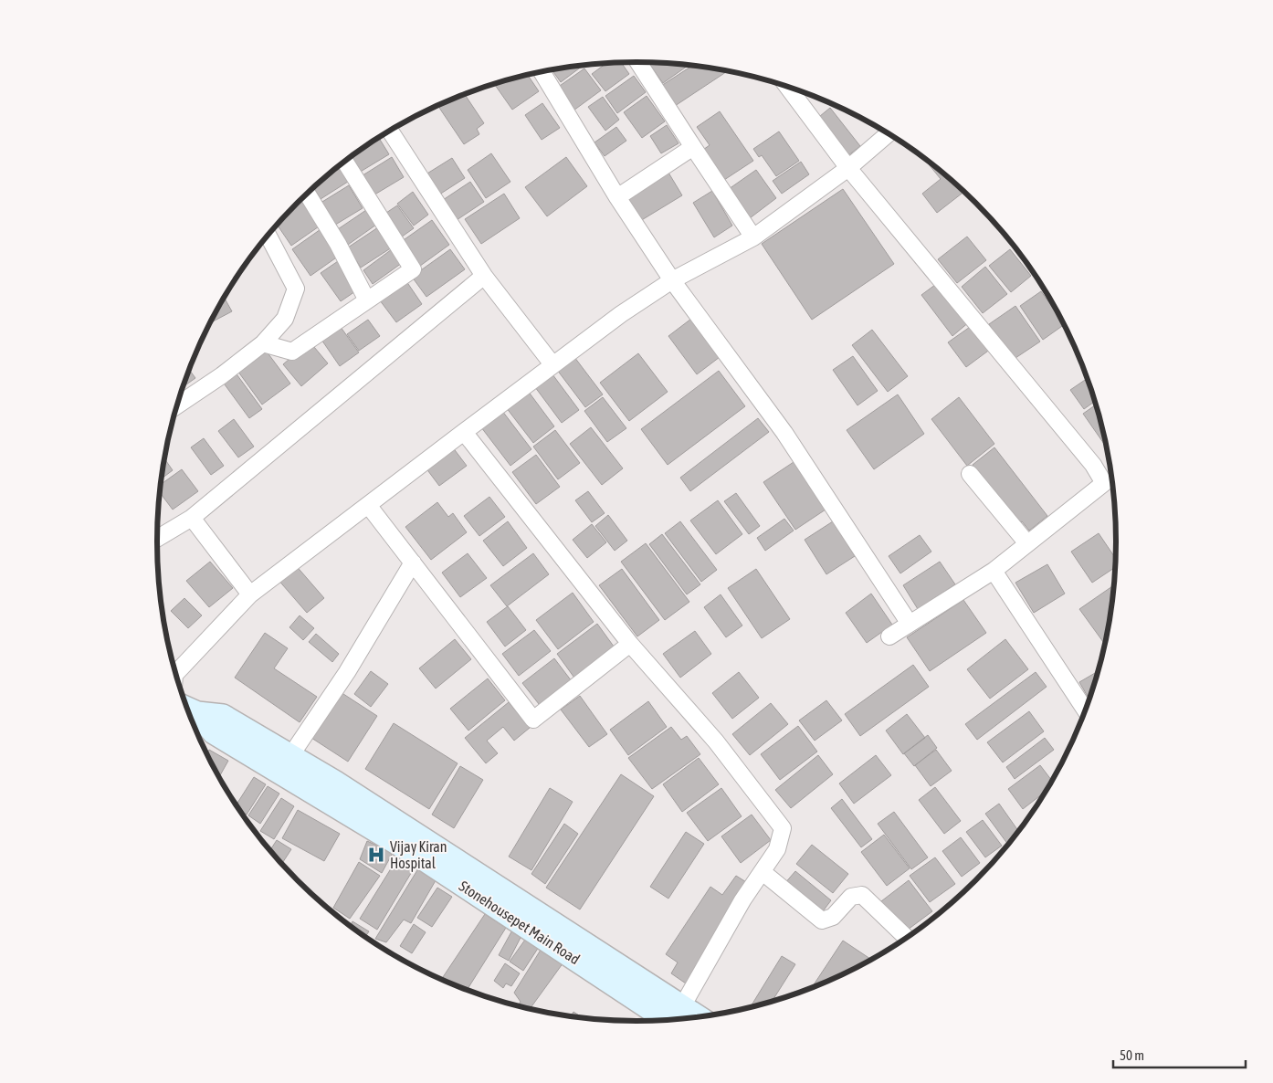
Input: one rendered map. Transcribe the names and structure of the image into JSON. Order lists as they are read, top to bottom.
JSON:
{
  "streets": {
    "main road": ["Stonehousepet Main Road"]
  },
  "places": {
    "hospital": ["Vijay Kiran Hospital"]
  },
  "scale_bar": "50 m"
}
